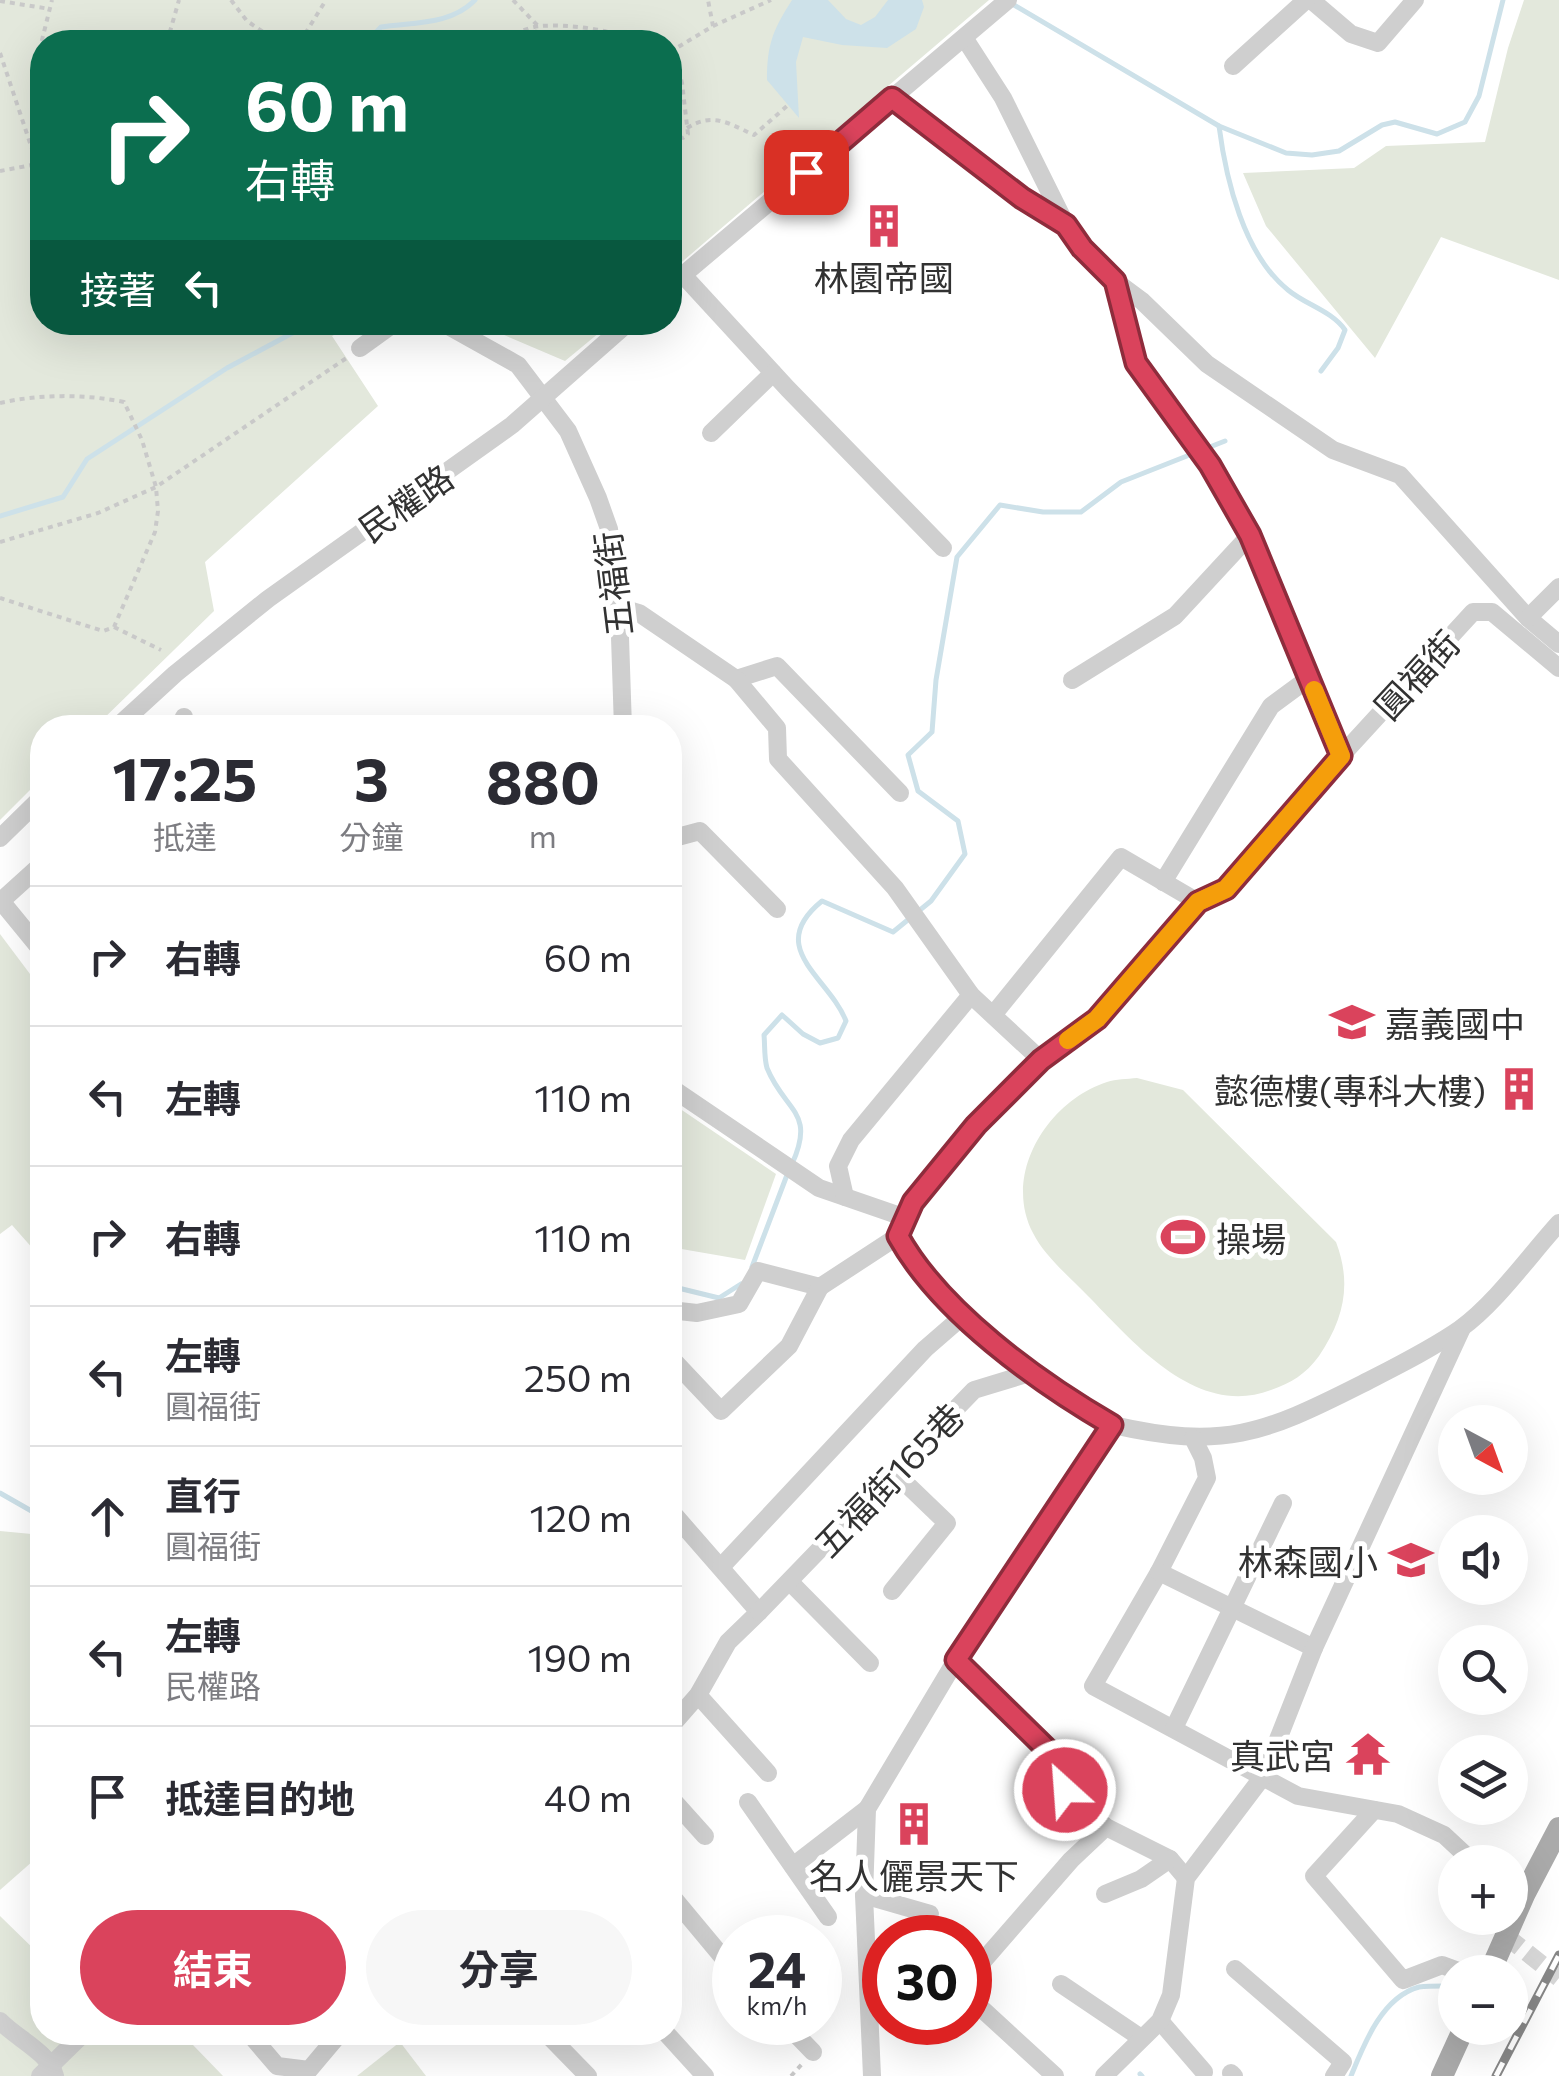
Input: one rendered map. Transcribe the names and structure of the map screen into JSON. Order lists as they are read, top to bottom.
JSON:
{
  "streets": {
    "street": [
      "民權路",
      "五福街",
      "圓福街",
      "五福街165巷"
    ]
  },
  "crossings": [
    ["民權路", "五福街"]
  ],
  "places": {
    "building": ["林園帝國", "懿德樓(專科大樓)", "名人儷景天下"],
    "school or university": ["嘉義國中", "林森國小"],
    "sports": ["操場"],
    "temple": ["真武宮"]
  },
  "north": "bottom right",
  "page": {
    "turn": ["60 m", "右轉"],
    "then": "接著",
    "eta": [
      "17:25",
      "抵達",
      "3",
      "分鐘",
      "880",
      "m"
    ],
    "list": [
      {
        "name": "右轉",
        "value": "60 m"
      },
      {
        "name": "左轉",
        "value": "110 m"
      },
      {
        "name": "右轉",
        "value": "110 m"
      },
      {
        "name": "左轉",
        "note": "圓福街",
        "value": "250 m"
      },
      {
        "name": "直行",
        "note": "圓福街",
        "value": "120 m"
      },
      {
        "name": "左轉",
        "note": "民權路",
        "value": "190 m"
      },
      {
        "name": "抵達目的地",
        "value": "40 m"
      }
    ],
    "map_buttons": ["+", "−"],
    "buttons": ["結束", "分享"],
    "speed": "24 km/h",
    "limit": "30"
  }
}
